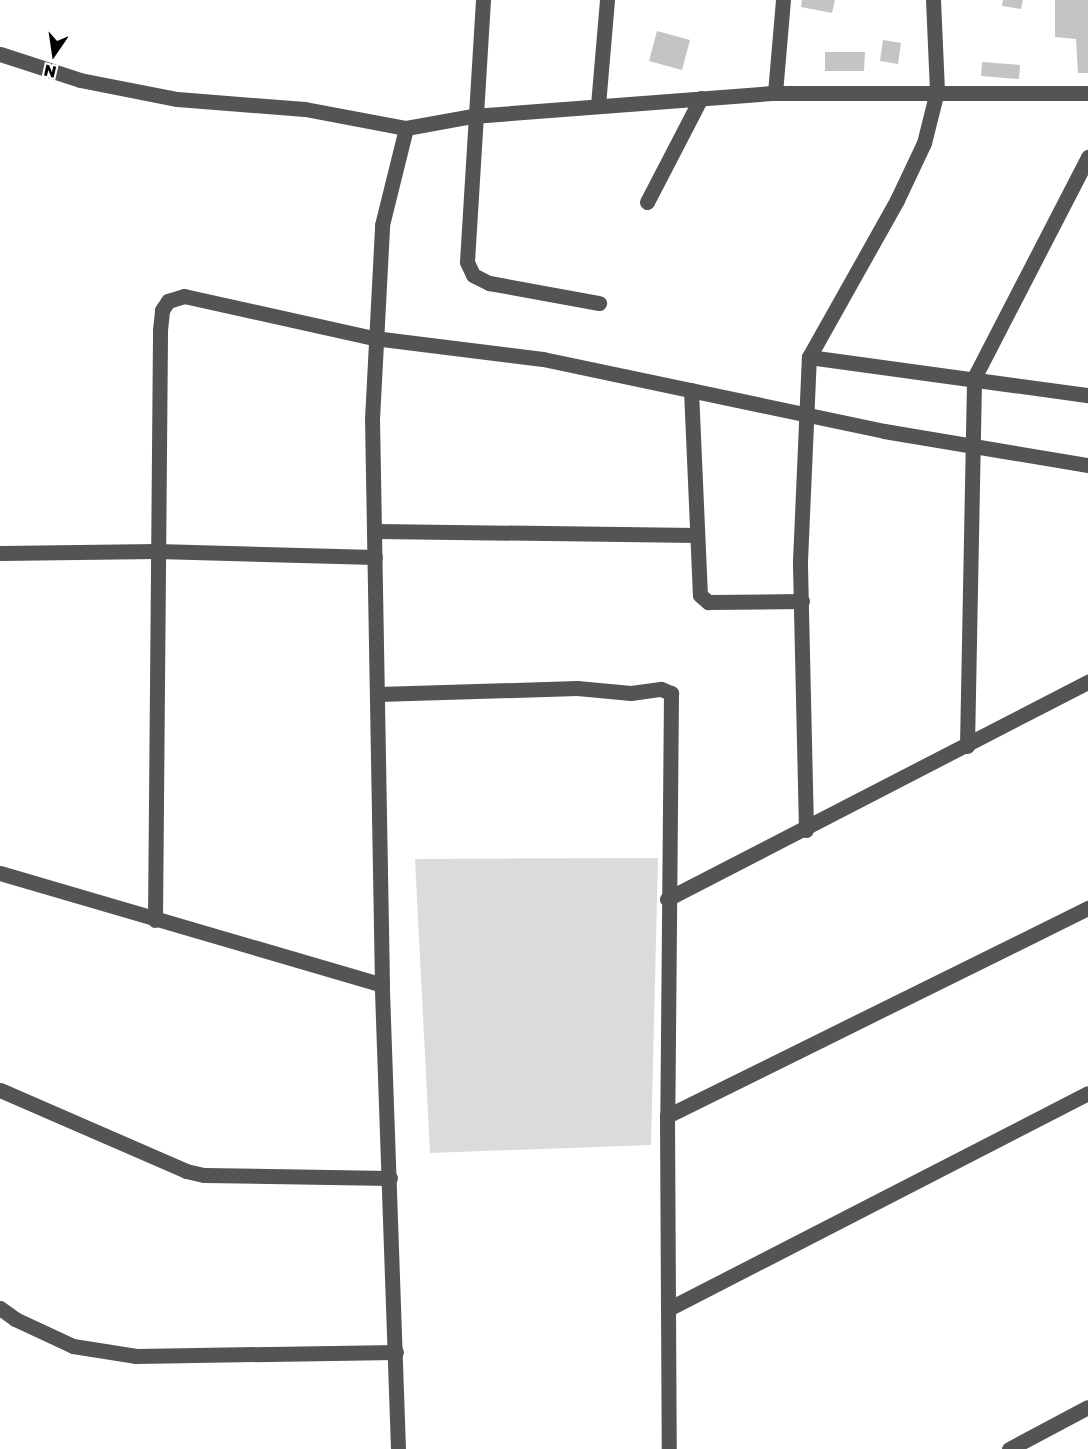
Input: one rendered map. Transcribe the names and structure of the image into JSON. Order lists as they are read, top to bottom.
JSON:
{
  "north": "bottom"
}
